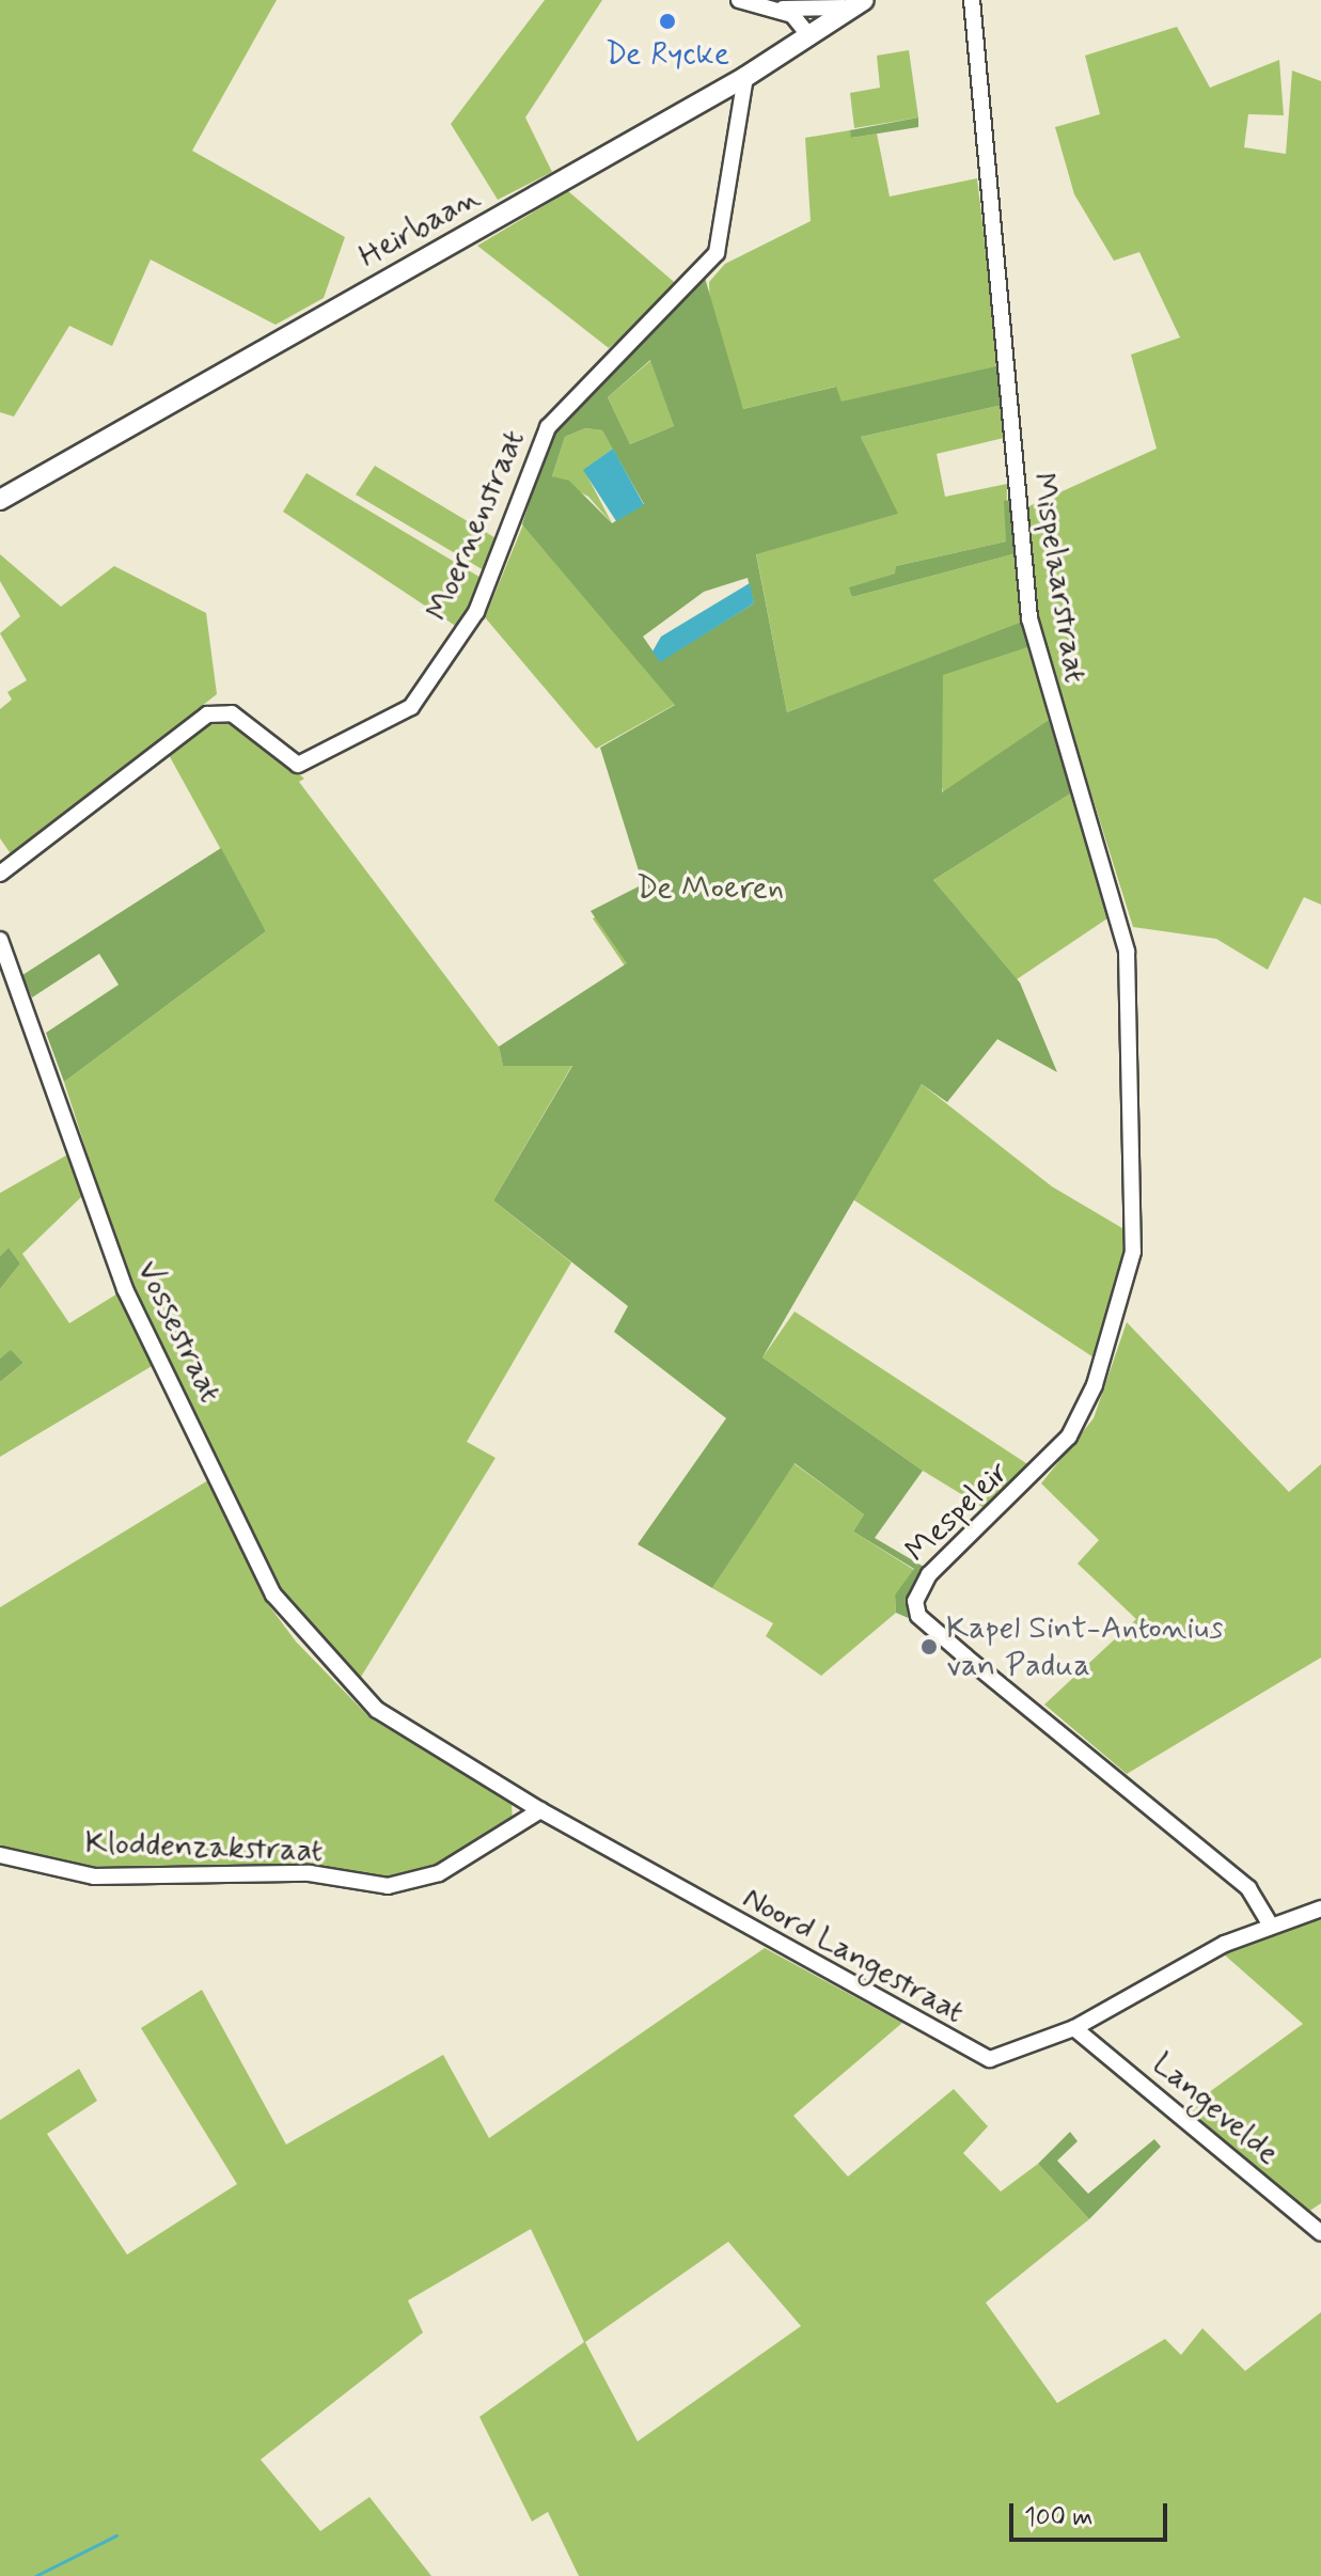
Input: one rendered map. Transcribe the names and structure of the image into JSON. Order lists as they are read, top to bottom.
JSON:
{
  "streets": {
    "main road": ["Heirbaan"],
    "street": [
      "Moernenstraat",
      "Mispelaarstraat",
      "Vossestraat",
      "Mespeleir",
      "Kloddenzakstraat",
      "Noord Langestraat",
      "Langevelde"
    ]
  },
  "crossings": [
    ["Heirbaan", "Moernenstraat"],
    ["Mispelaarstraat", "Mespeleir"],
    ["Vossestraat", "Noord Langestraat"],
    ["Mespeleir", "Noord Langestraat"],
    ["Kloddenzakstraat", "Noord Langestraat"],
    ["Noord Langestraat", "Langevelde"]
  ],
  "parks": ["De Moeren"],
  "places": ["De Rycke", "Kapel Sint-Antonius van Padua"],
  "scale_bar": "100 m"
}
